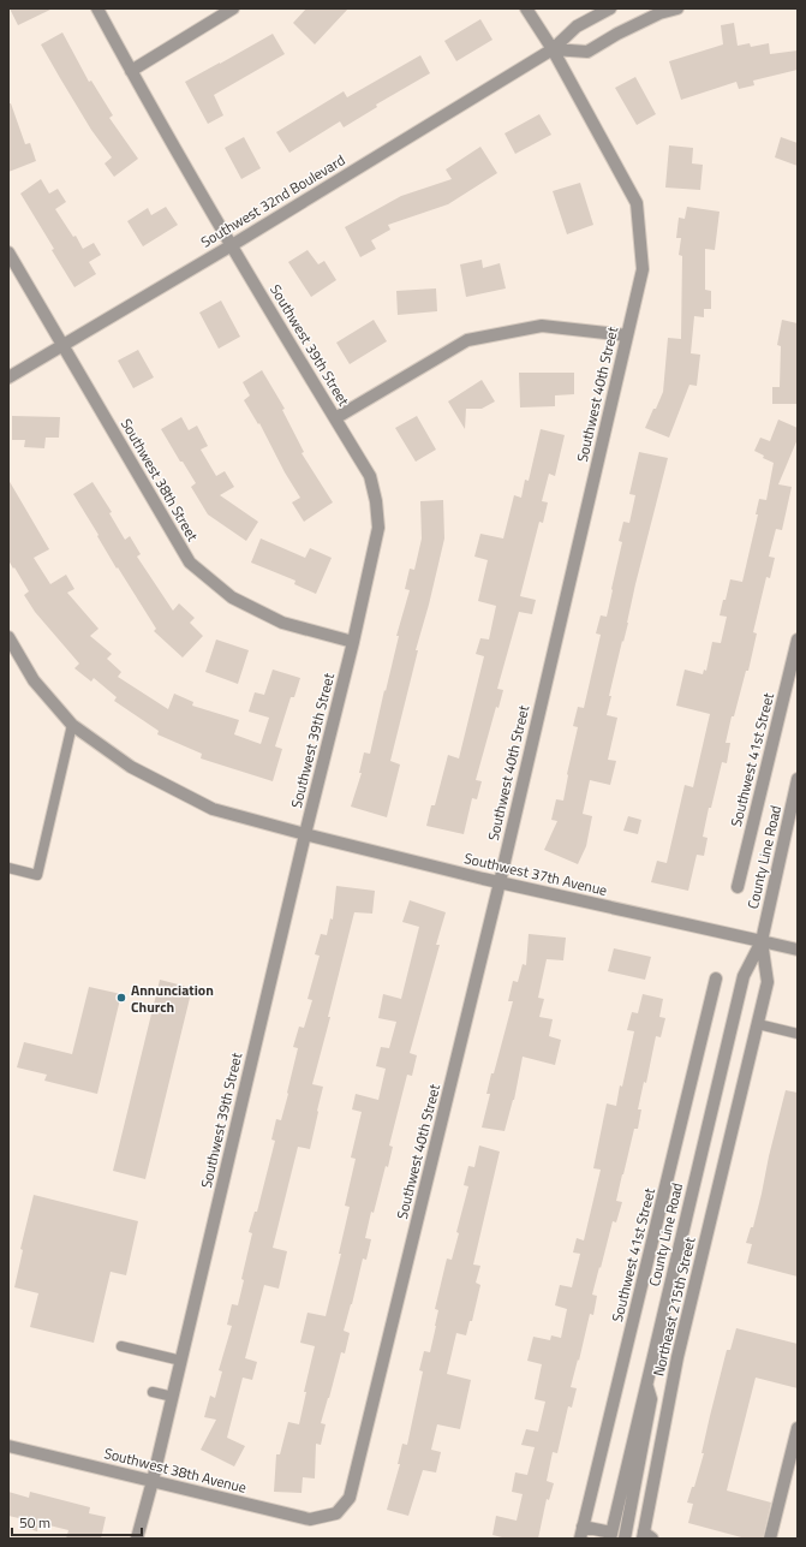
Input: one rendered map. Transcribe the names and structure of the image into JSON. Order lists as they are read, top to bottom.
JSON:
{
  "streets": {
    "street": [
      "Southwest 32nd Boulevard",
      "Southwest 39th Street",
      "Southwest 40th Street",
      "Southwest 38th Street",
      "Southwest 41st Street",
      "County Line Road",
      "Southwest 37th Avenue",
      "Northeast 215th Street",
      "Southwest 38th Avenue"
    ]
  },
  "crossings": [
    ["Southwest 32nd Boulevard", "Southwest 39th Street"],
    ["Southwest 32nd Boulevard", "Southwest 40th Street"],
    ["Southwest 32nd Boulevard", "Southwest 38th Street"],
    ["Southwest 39th Street", "Southwest 38th Street"],
    ["Southwest 39th Street", "Southwest 37th Avenue"],
    ["Southwest 39th Street", "Southwest 38th Avenue"],
    ["Southwest 40th Street", "Southwest 37th Avenue"],
    ["Southwest 40th Street", "Southwest 38th Avenue"],
    ["County Line Road", "Southwest 37th Avenue"],
    ["County Line Road", "Northeast 215th Street"]
  ],
  "places": ["Annunciation Church"],
  "scale_bar": "50 m"
}
